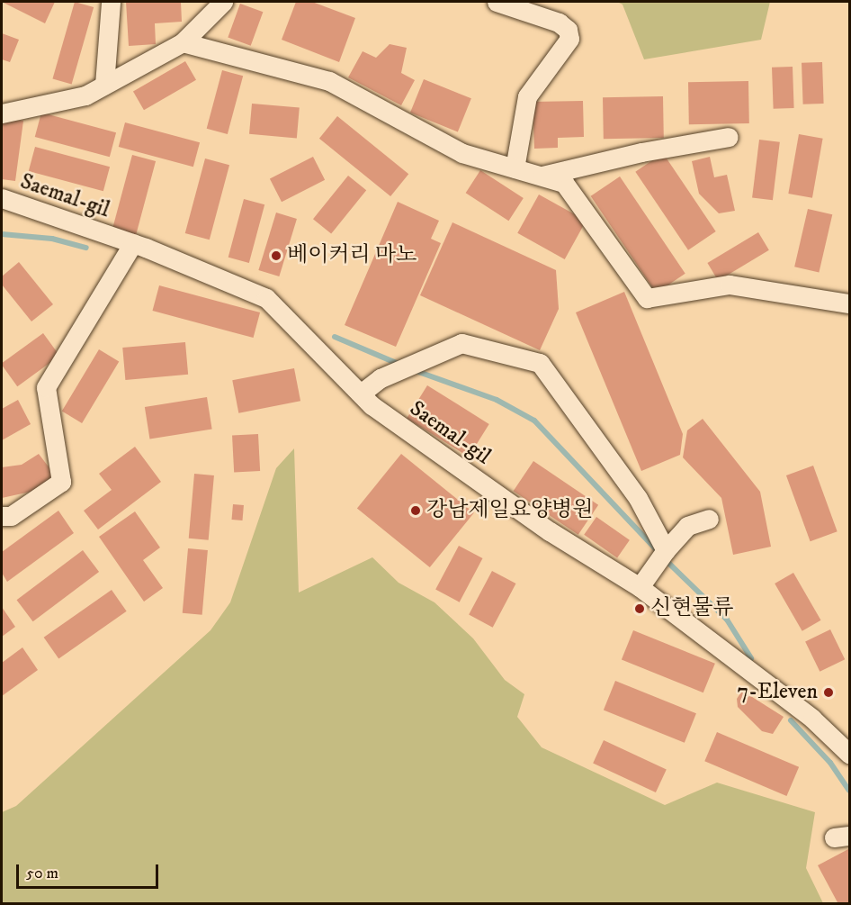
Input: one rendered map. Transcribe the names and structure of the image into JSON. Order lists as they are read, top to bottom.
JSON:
{
  "streets": {
    "street": ["Saemal-gil"]
  },
  "places": [
    "베이커리 마노",
    "강남제일요양병원",
    "신현물류",
    "7-Eleven"
  ],
  "scale_bar": "50 m"
}
